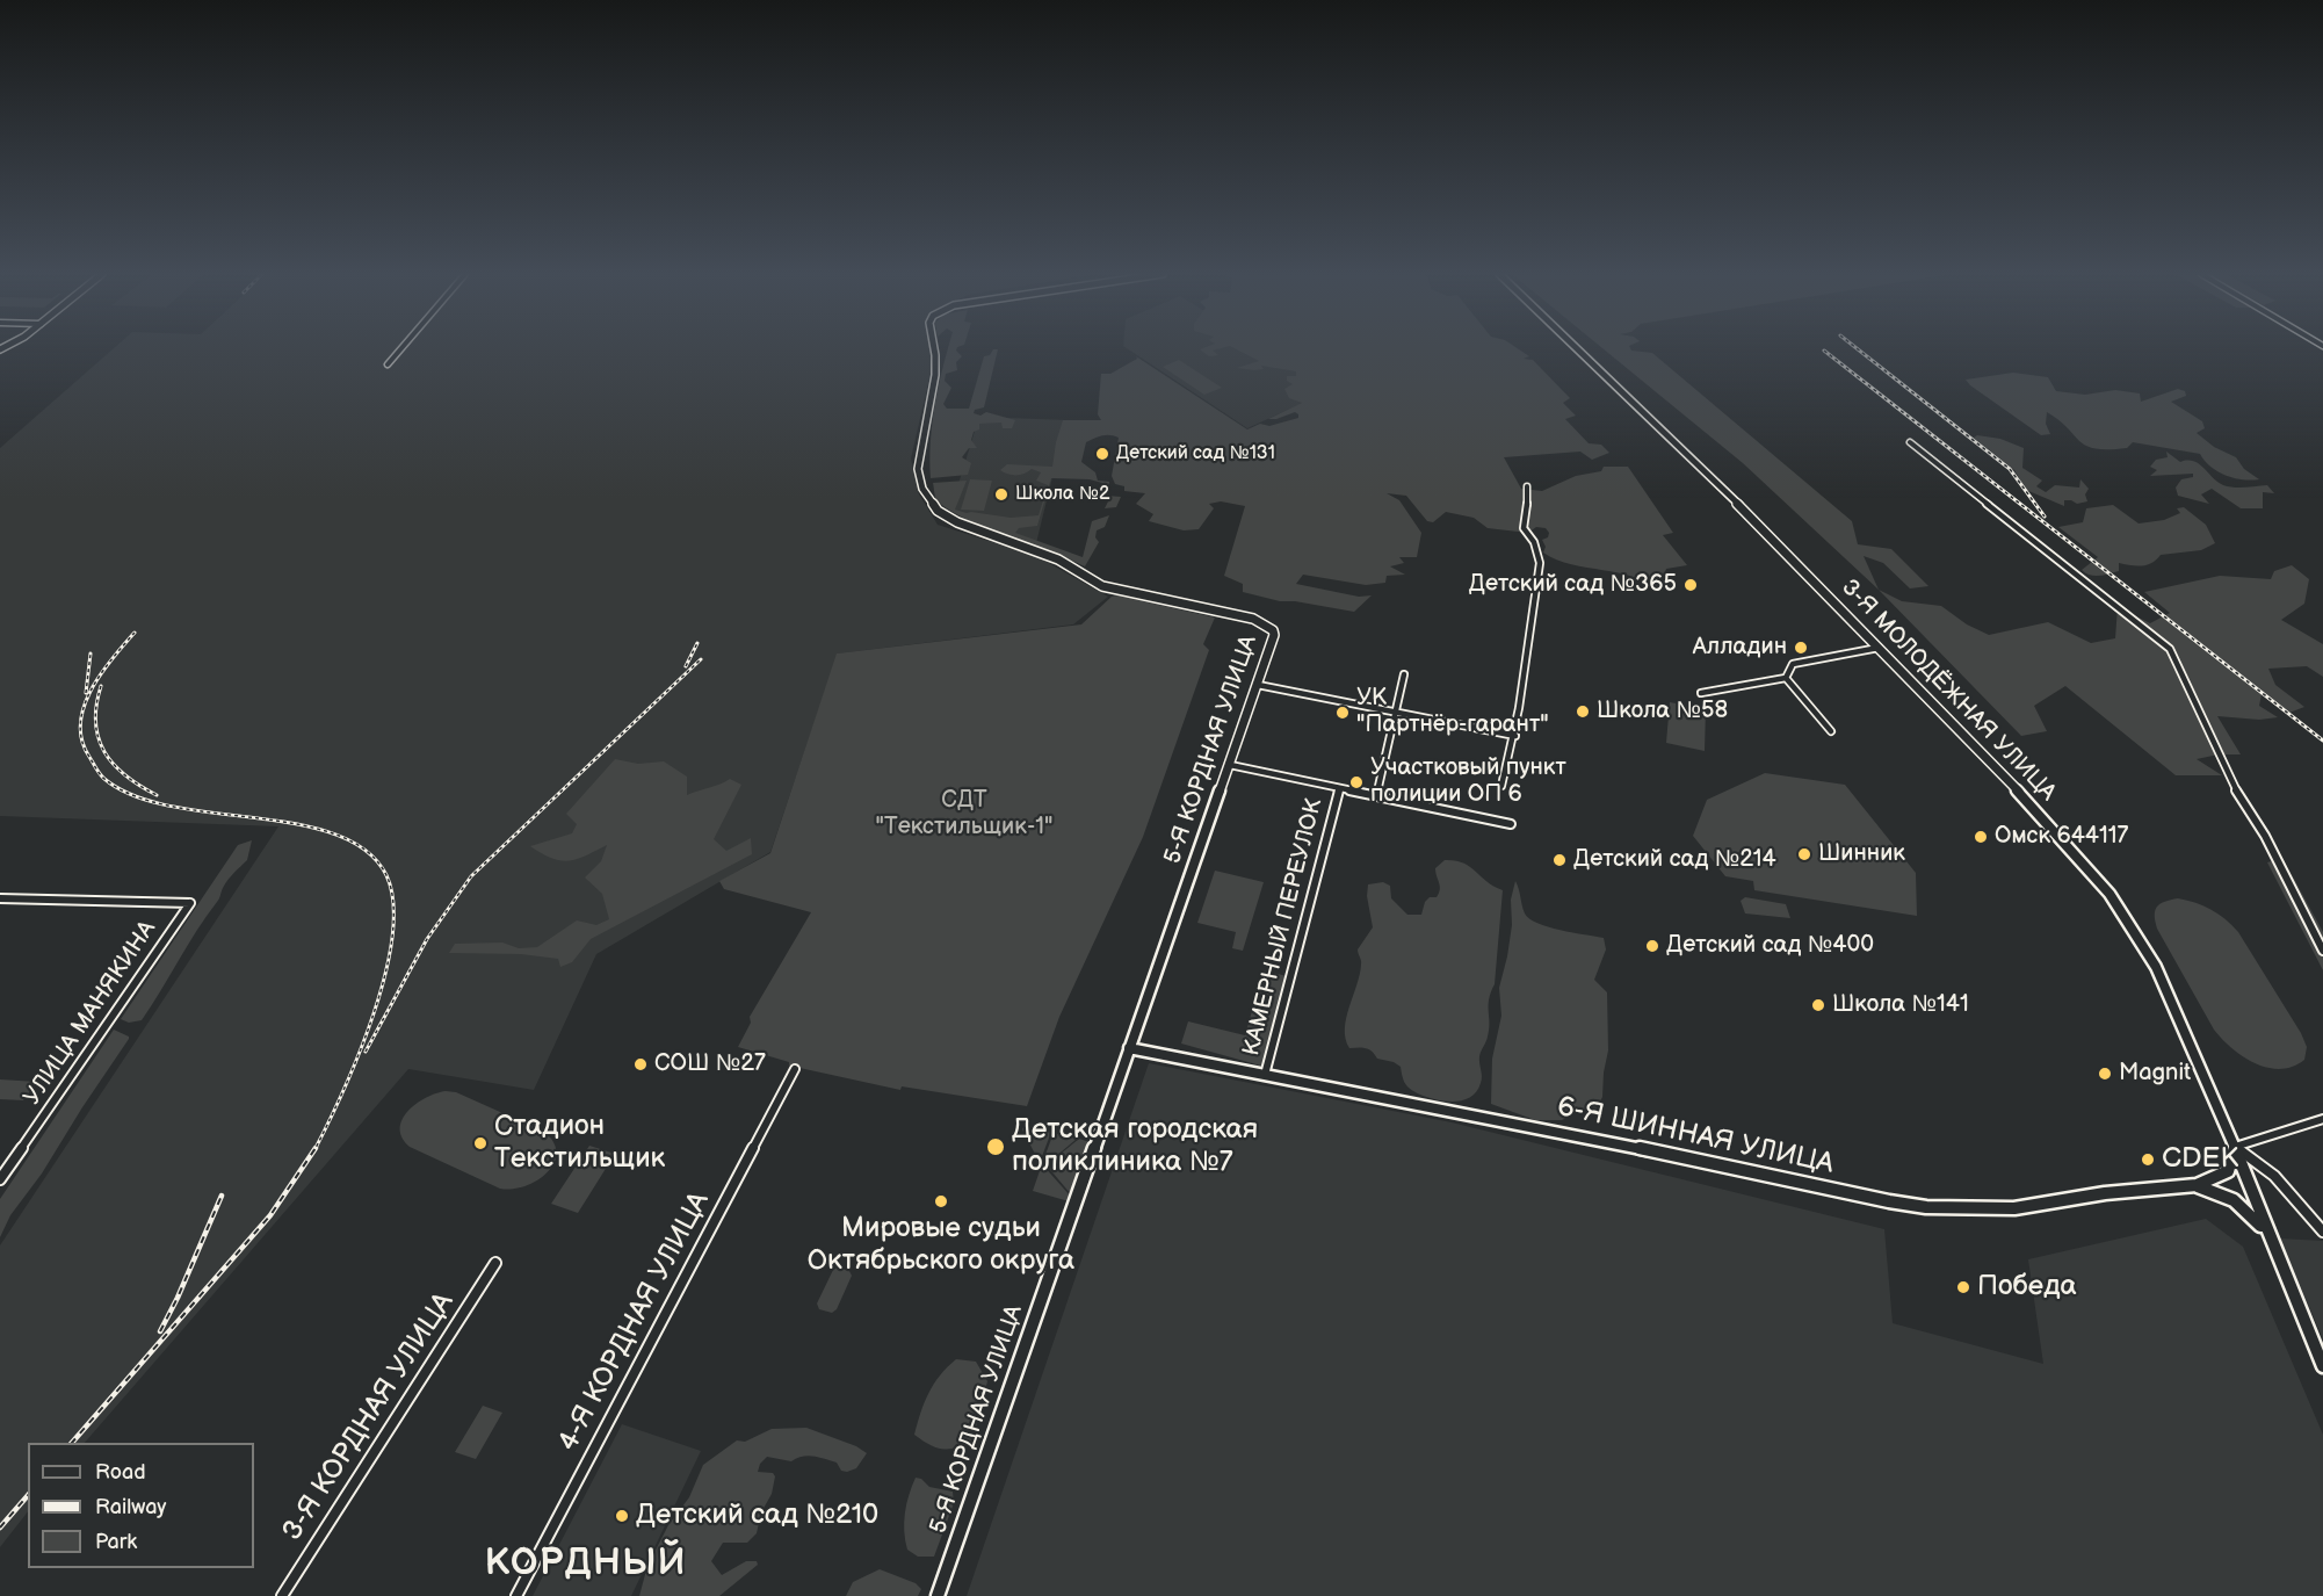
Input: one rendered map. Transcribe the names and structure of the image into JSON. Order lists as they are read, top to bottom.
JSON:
{
  "streets": {
    "main road": ["3-Я МОЛОДЁЖНАЯ УЛИЦА", "5-Я КОРДНАЯ УЛИЦА", "6-Я ШИННАЯ УЛИЦА"],
    "street": [
      "КАМЕРНЫЙ ПЕРЕУЛОК",
      "УЛИЦА МАНЯКИНА",
      "4-Я КОРДНАЯ УЛИЦА",
      "3-Я КОРДНАЯ УЛИЦА"
    ]
  },
  "crossings": [
    ["3-Я МОЛОДЁЖНАЯ УЛИЦА", "6-Я ШИННАЯ УЛИЦА"],
    ["5-Я КОРДНАЯ УЛИЦА", "КАМЕРНЫЙ ПЕРЕУЛОК"],
    ["5-Я КОРДНАЯ УЛИЦА", "6-Я ШИННАЯ УЛИЦА"],
    ["КАМЕРНЫЙ ПЕРЕУЛОК", "6-Я ШИННАЯ УЛИЦА"]
  ],
  "districts": ["КОРДНЫЙ"],
  "parks": ["СДТ \"Текстильщик-1\""],
  "places": [
    "Детский сад №131",
    "Школа №2",
    "Детский сад №365",
    "Алладин",
    "Школа №58",
    "УК \"Партнёр-гарант\"",
    "Участковый пункт полиции ОП 6",
    "Омск 644117",
    "Шинник",
    "Детский сад №214",
    "Детский сад №400",
    "Школа №141",
    "СОШ №27",
    "Magnit",
    "Стадион Текстильщик",
    "Детская городская поликлиника №7",
    "CDEK",
    "Мировые судьи Октябрьского округа",
    "Победа",
    "Детский сад №210"
  ],
  "legend": ["Road", "Railway", "Park"]
}
